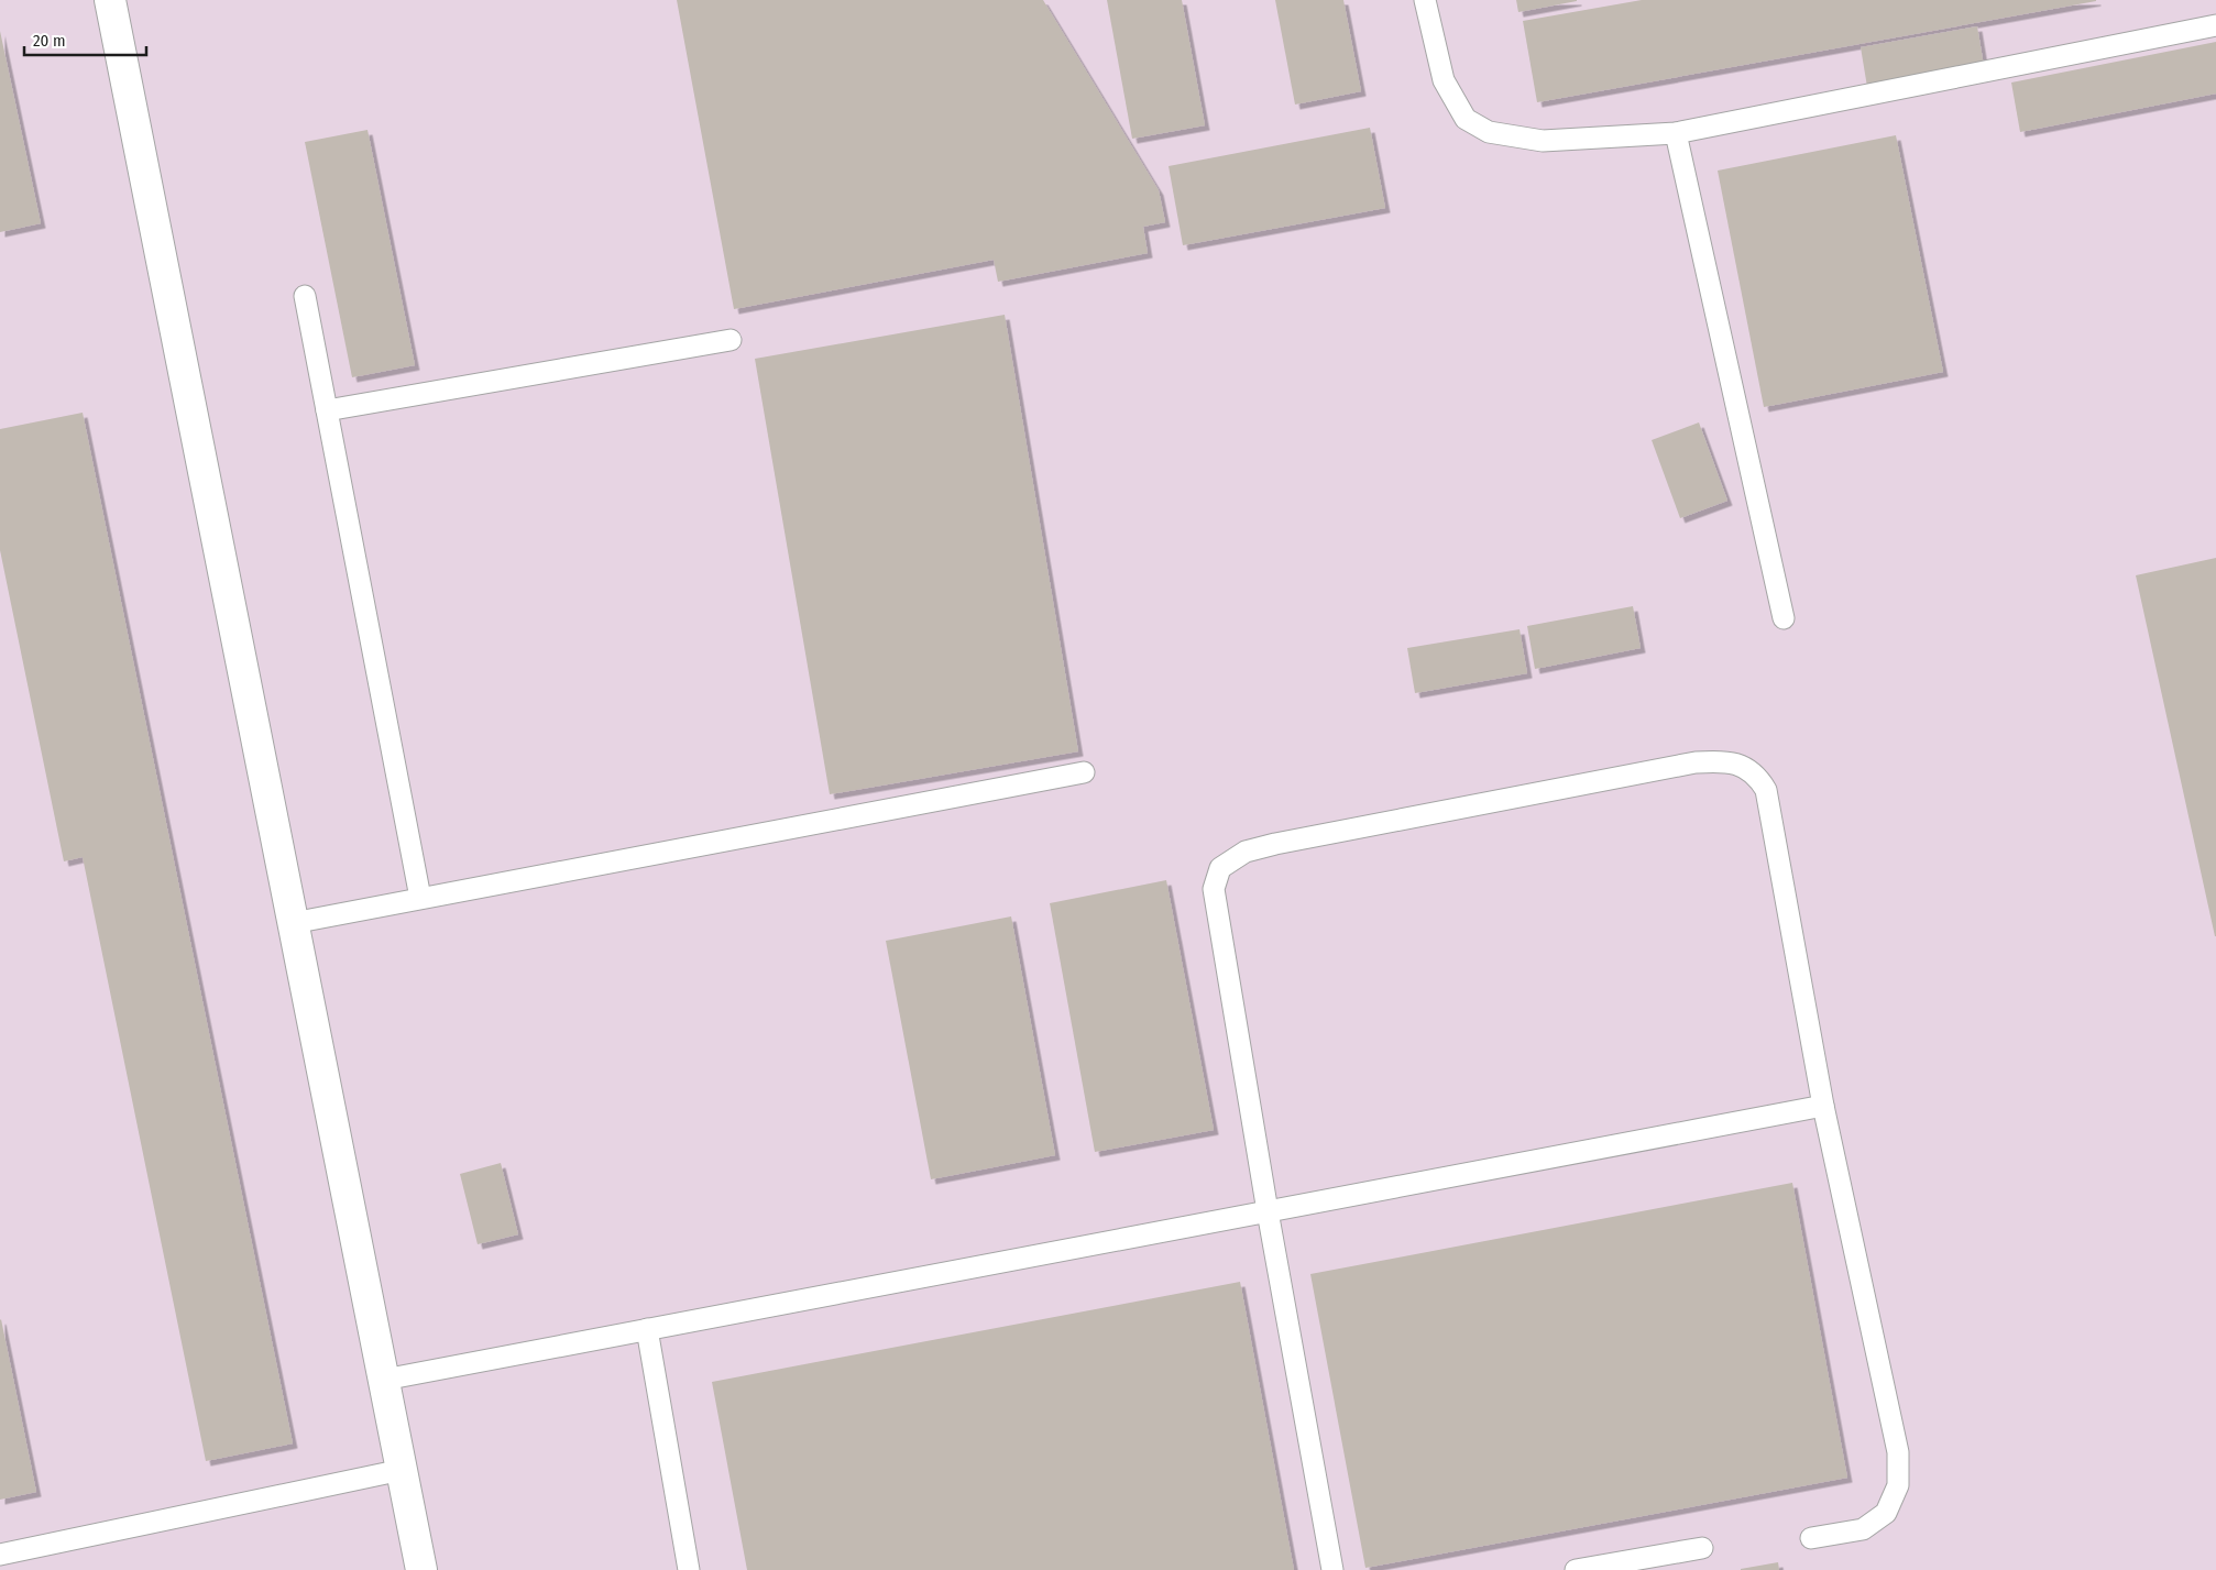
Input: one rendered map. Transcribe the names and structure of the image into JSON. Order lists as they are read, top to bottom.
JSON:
{
  "scale_bar": "20 m"
}
